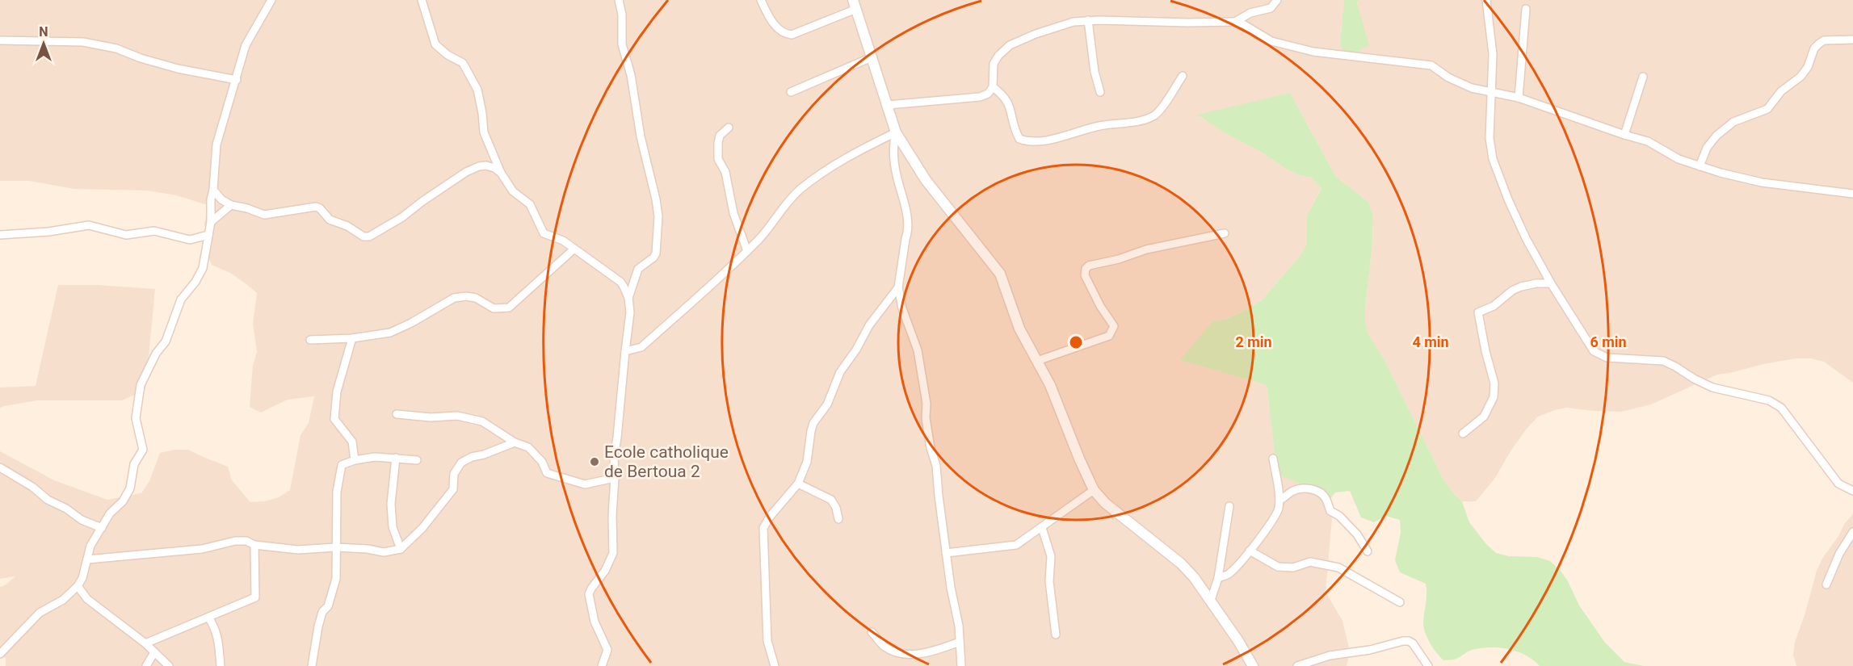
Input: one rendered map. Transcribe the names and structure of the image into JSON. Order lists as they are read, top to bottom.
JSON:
{
  "places": ["Ecole catholique de Bertoua 2"],
  "north": "top",
  "rings": ["2 min", "4 min", "6 min"]
}
